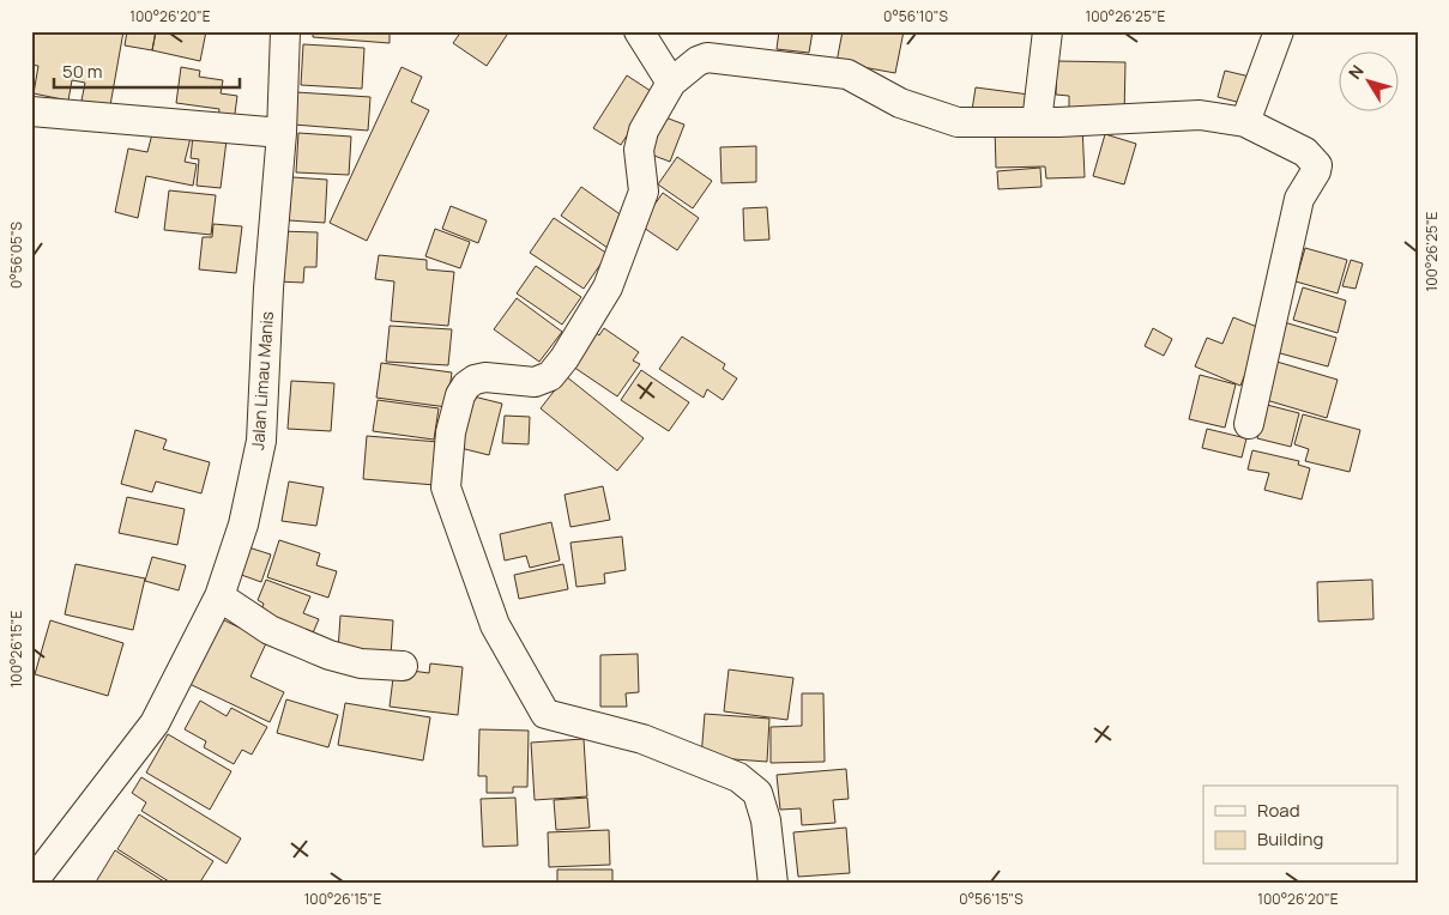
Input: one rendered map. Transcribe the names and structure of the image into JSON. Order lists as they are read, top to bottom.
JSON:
{
  "streets": {
    "street": ["Jalan Limau Manis"]
  },
  "legend": ["Road", "Building"],
  "scale_bar": "50 m",
  "north": "top left",
  "coordinates": [
    "100°26'20\"E",
    "0°56'10\"S",
    "100°26'25\"E",
    "0°56'05\"S",
    "100°26'15\"E",
    "0°56'15\"S"
  ]
}
